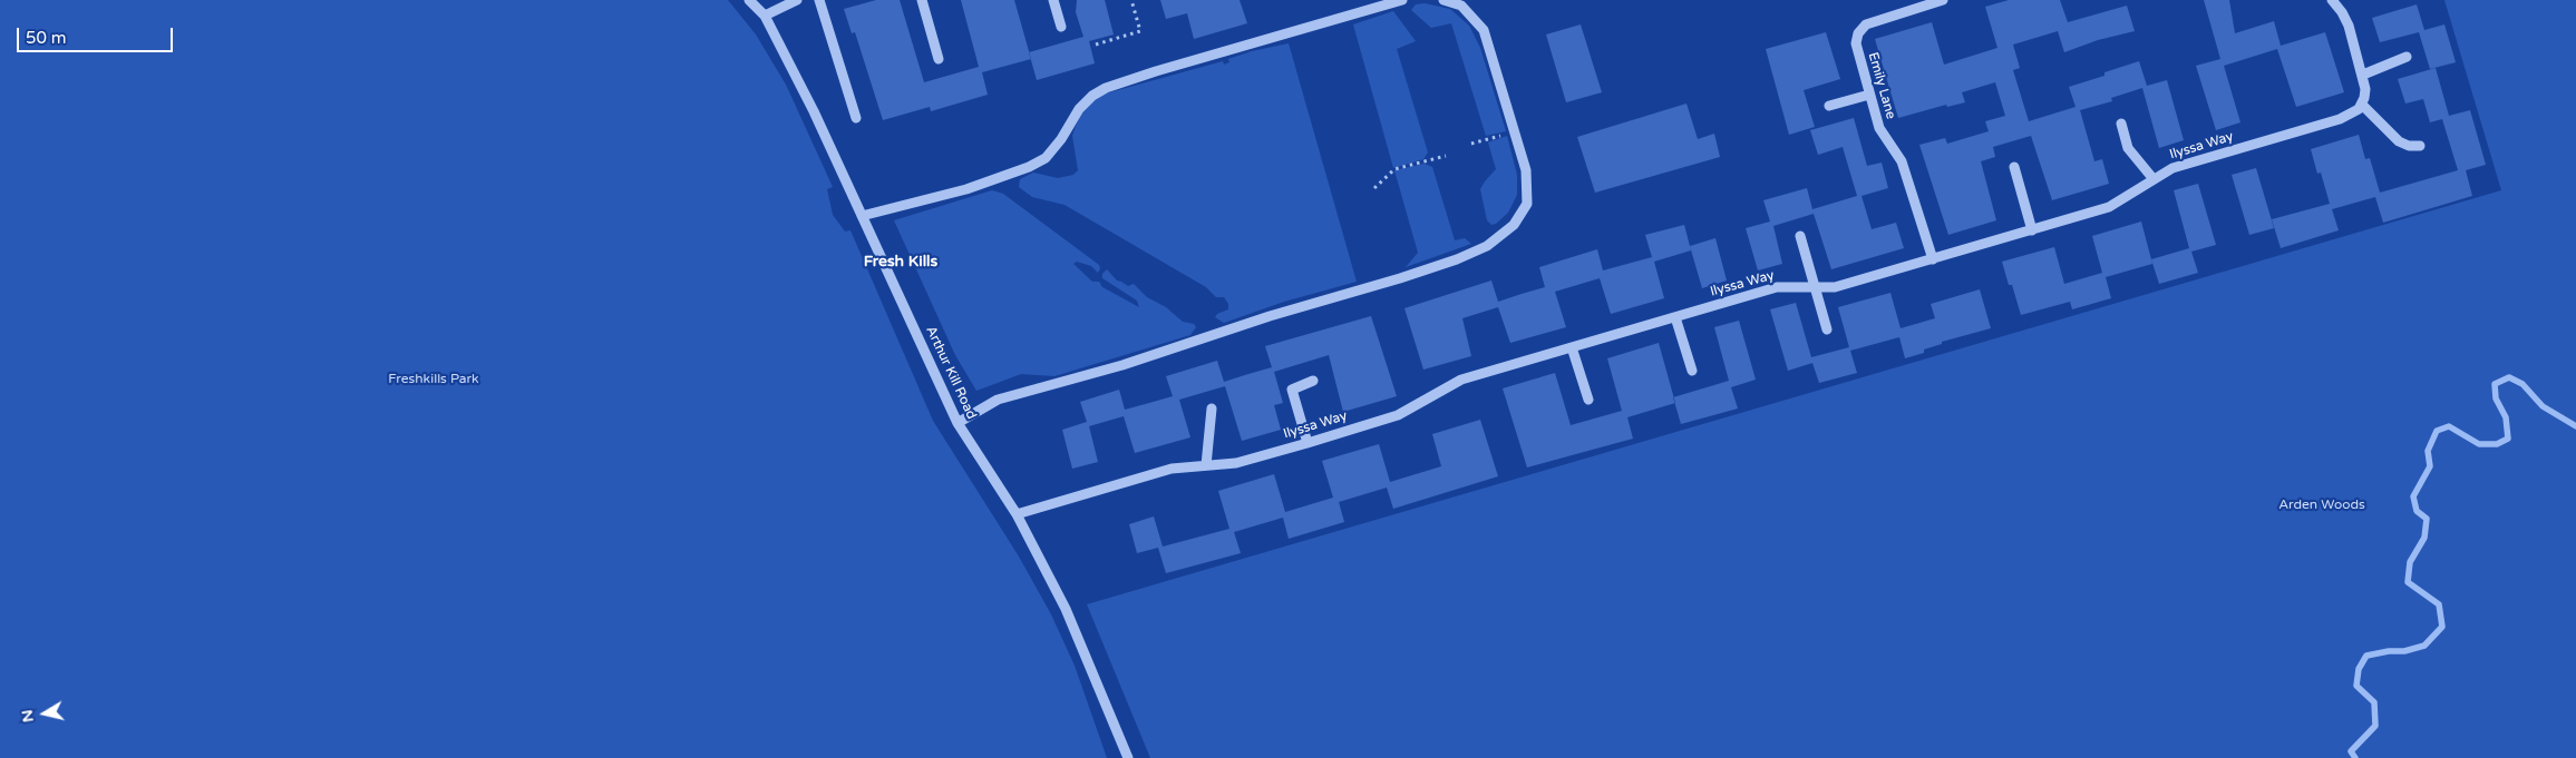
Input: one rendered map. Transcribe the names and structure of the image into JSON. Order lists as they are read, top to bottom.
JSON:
{
  "streets": {
    "street": ["Emily Lane", "Ilyssa Way", "Arthur Kill Road"]
  },
  "crossings": [
    ["Emily Lane", "Ilyssa Way"],
    ["Ilyssa Way", "Arthur Kill Road"]
  ],
  "districts": ["Fresh Kills"],
  "parks": ["Freshkills Park", "Arden Woods"],
  "scale_bar": "50 m",
  "north": "left"
}
